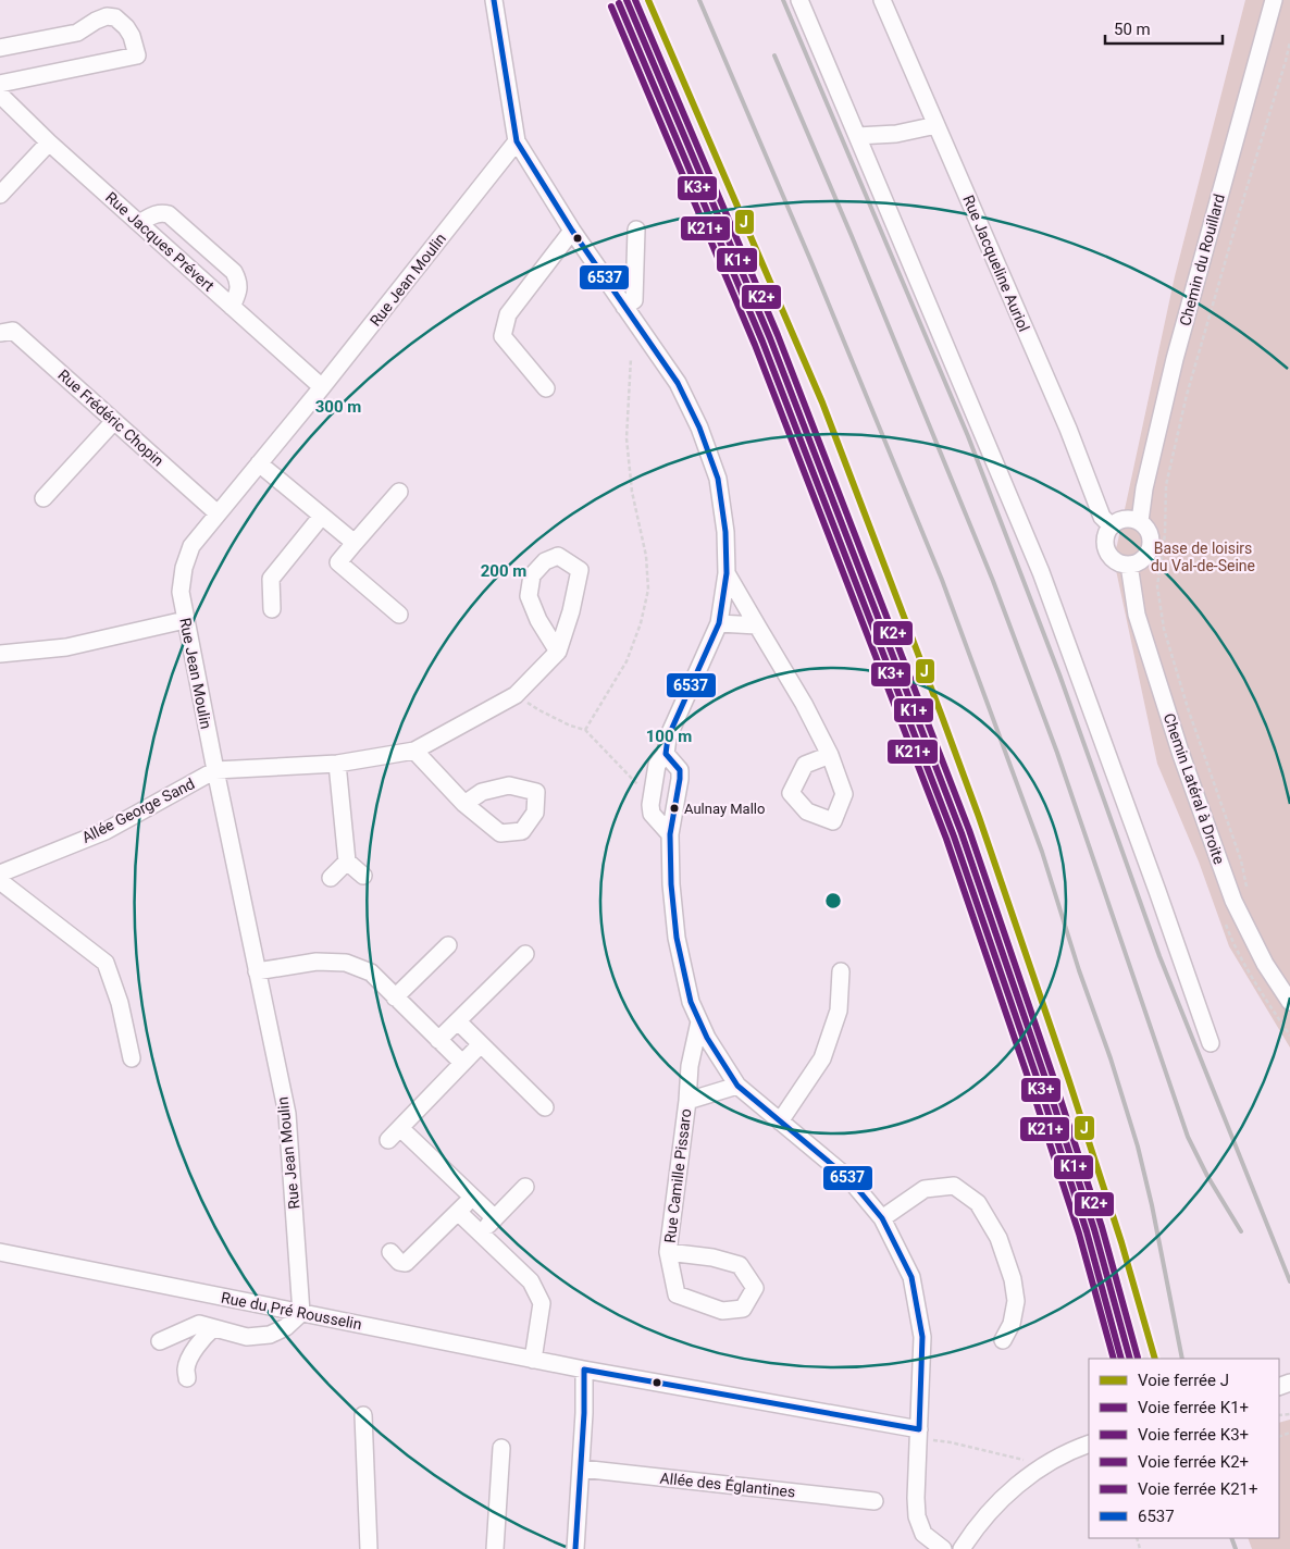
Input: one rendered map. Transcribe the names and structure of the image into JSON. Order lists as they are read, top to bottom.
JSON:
{
  "streets": {
    "street": [
      "Rue Jacques Prévert",
      "Chemin du Rouillard",
      "Rue Jacqueline Auriol",
      "Rue Jean Moulin",
      "Rue Frédéric Chopin",
      "Chemin Latéral à Droite",
      "Allée George Sand",
      "Rue Camille Pissaro",
      "Rue du Pré Rousselin",
      "Allée des Églantines"
    ]
  },
  "crossings": [
    ["Rue Jacques Prévert", "Rue Jean Moulin"],
    ["Chemin du Rouillard", "Rue Jacqueline Auriol"],
    ["Chemin du Rouillard", "Chemin Latéral à Droite"],
    ["Rue Jacqueline Auriol", "Chemin Latéral à Droite"],
    ["Rue Jean Moulin", "Rue Frédéric Chopin"],
    ["Rue Jean Moulin", "Allée George Sand"],
    ["Rue Jean Moulin", "Rue du Pré Rousselin"]
  ],
  "parks": ["Base de loisirs du Val-de-Seine"],
  "places": ["Aulnay Mallo"],
  "lines": [
    "rail line J",
    "rail line K1+",
    "rail line K2+",
    "transit line 6537",
    "rail line K3+",
    "rail line K21+"
  ],
  "legend": [
    "Voie ferrée J",
    "Voie ferrée K1+",
    "Voie ferrée K3+",
    "Voie ferrée K2+",
    "Voie ferrée K21+",
    "6537"
  ],
  "scale_bar": "50 m",
  "rings": ["300 m", "200 m", "100 m"]
}
